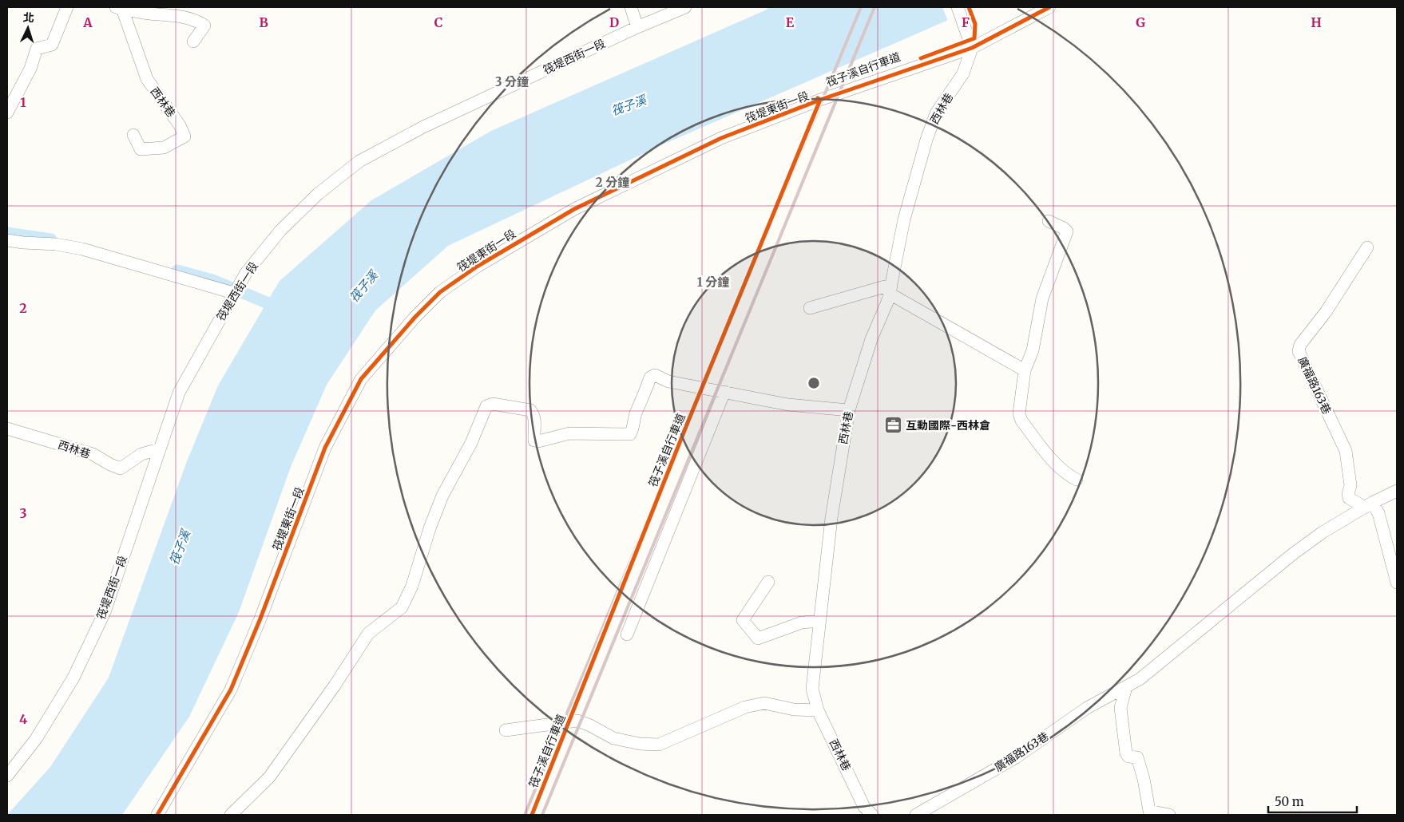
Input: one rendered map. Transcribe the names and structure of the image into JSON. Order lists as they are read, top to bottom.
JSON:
{
  "streets": {
    "street": [
      "筏堤西街一段",
      "西林巷",
      "筏堤東街一段",
      "廣福路163巷"
    ],
    "cycle path": ["筏子溪自行車道"]
  },
  "crossings": [
    ["筏堤西街一段", "西林巷"],
    ["西林巷", "筏堤東街一段"]
  ],
  "water": ["筏子溪"],
  "places": {
    "office": ["互動國際-西林倉"]
  },
  "scale_bar": "50 m",
  "north": "top",
  "grid": {
    "columns": [
      "A",
      "B",
      "C",
      "D",
      "E",
      "F",
      "G",
      "H"
    ],
    "rows": [
      "1",
      "2",
      "3",
      "4"
    ]
  },
  "rings": ["3 分鐘", "2 分鐘", "1 分鐘"]
}
